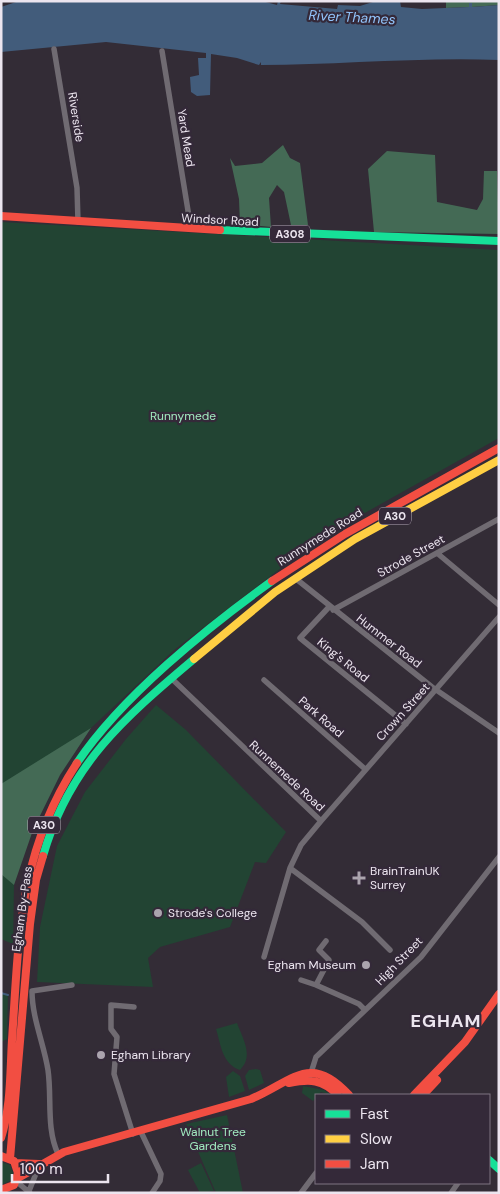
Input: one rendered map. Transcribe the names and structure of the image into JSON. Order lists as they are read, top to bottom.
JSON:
{
  "streets": {
    "main road": [
      "Windsor Road",
      "A308",
      "A30",
      "Runnymede Road",
      "Egham By-Pass"
    ],
    "street": [
      "Riverside",
      "Yard Mead",
      "Strode Street",
      "Hummer Road",
      "King's Road",
      "Crown Street",
      "Park Road",
      "Runnemede Road",
      "High Street"
    ]
  },
  "crossings": [
    ["Riverside", "Windsor Road"],
    ["Yard Mead", "Windsor Road"],
    ["Runnymede Road", "Hummer Road"],
    ["Runnymede Road", "Runnemede Road"],
    ["Runnymede Road", "Egham By-Pass"],
    ["Strode Street", "Hummer Road"],
    ["Strode Street", "King's Road"],
    ["Hummer Road", "King's Road"],
    ["Hummer Road", "Crown Street"],
    ["King's Road", "Crown Street"],
    ["Crown Street", "Park Road"],
    ["Crown Street", "Runnemede Road"],
    ["Runnemede Road", "Egham By-Pass"]
  ],
  "districts": ["EGHAM"],
  "water": ["River Thames"],
  "parks": ["Runnymede", "Walnut Tree Gardens"],
  "places": {
    "health": ["BrainTrainUK Surrey"],
    "other": ["Strode's College", "Egham Museum", "Egham Library"]
  },
  "legend": ["Fast", "Slow", "Jam"],
  "scale_bar": "100 m"
}
